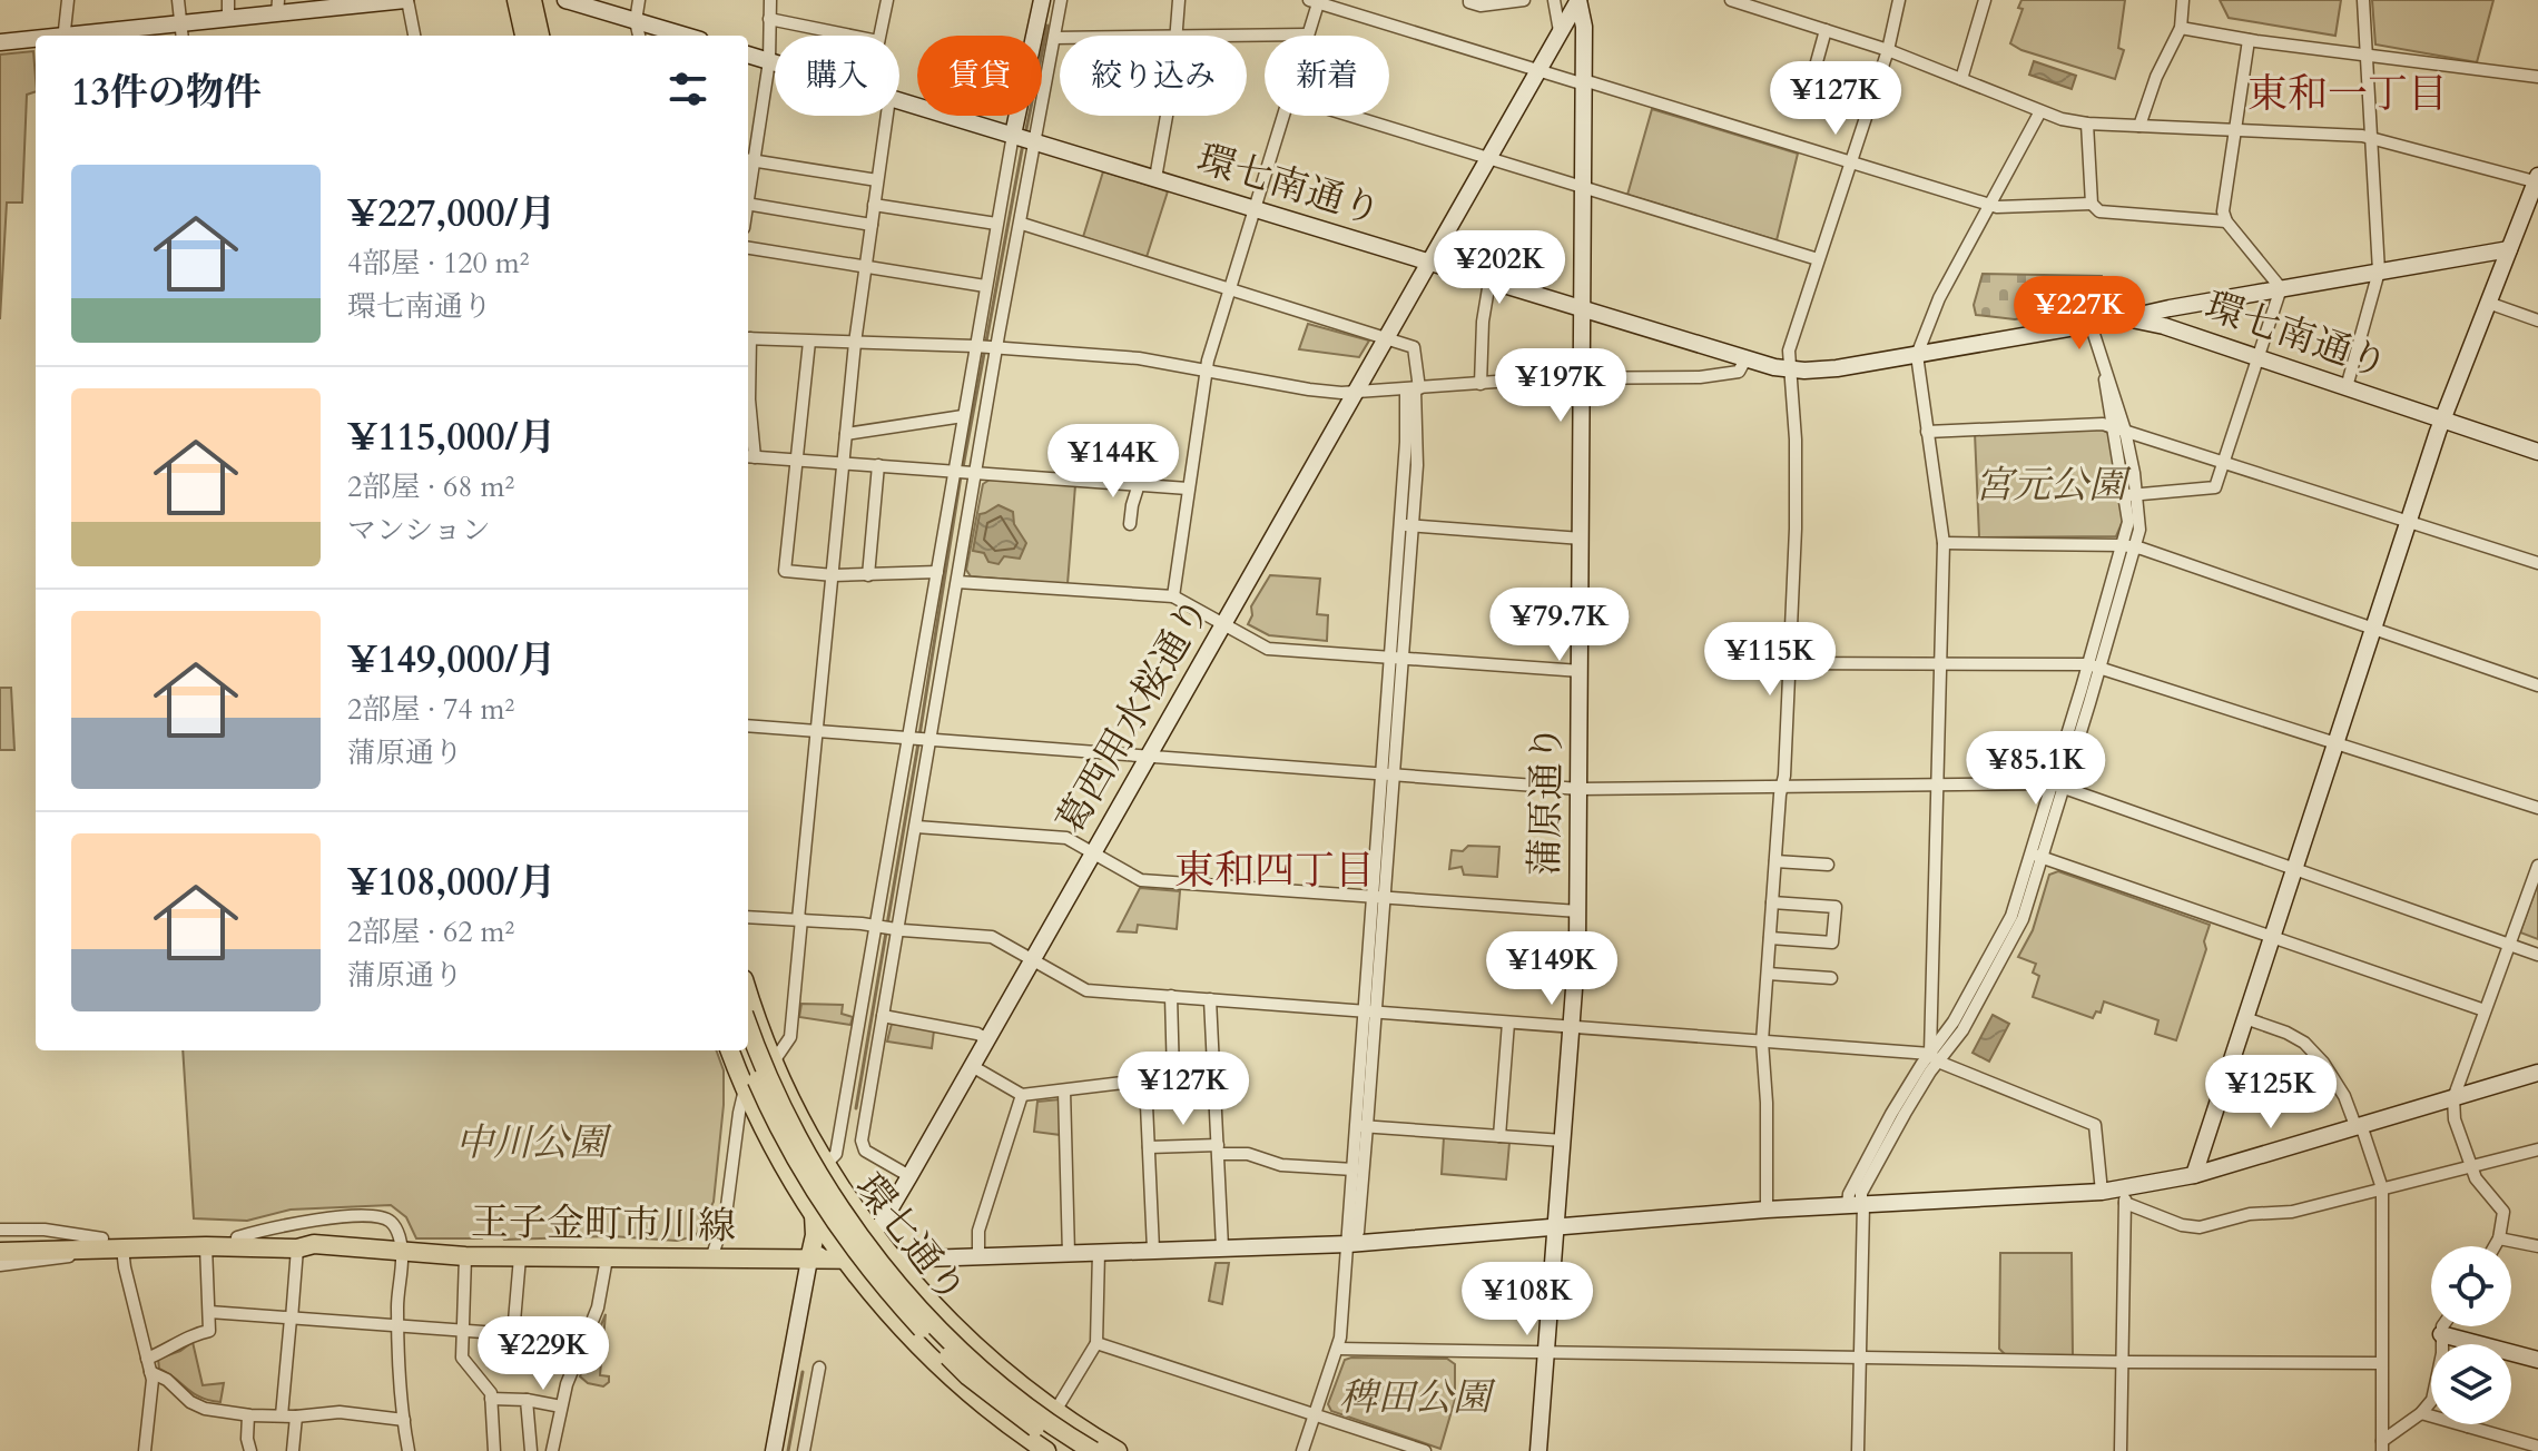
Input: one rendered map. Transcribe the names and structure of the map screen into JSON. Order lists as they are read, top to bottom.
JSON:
{
  "streets": {
    "main road": ["王子金町市川線", "環七通り"],
    "street": ["環七南通り", "葛西用水桜通り", "蒲原通り"]
  },
  "crossings": [
    ["環七南通り", "葛西用水桜通り"],
    ["環七南通り", "蒲原通り"],
    ["葛西用水桜通り", "蒲原通り"],
    ["葛西用水桜通り", "王子金町市川線"]
  ],
  "districts": ["東和一丁目", "東和四丁目"],
  "parks": ["宮元公園", "中川公園", "稗田公園"],
  "page": {
    "chip": [
      "購入",
      "賃貸",
      "絞り込み",
      "新着"
    ],
    "heading": "13件の物件",
    "price": [
      "¥127K",
      "¥202K",
      "¥227K",
      "¥197K",
      "¥144K",
      "¥79.7K",
      "¥115K",
      "¥85.1K",
      "¥149K",
      "¥127K",
      "¥125K",
      "¥108K",
      "¥229K"
    ],
    "list": [
      {
        "name": "¥227,000/月",
        "note": "4部屋 · 120 m² · 環七南通り"
      },
      {
        "name": "¥115,000/月",
        "note": "2部屋 · 68 m² · マンション"
      },
      {
        "name": "¥149,000/月",
        "note": "2部屋 · 74 m² · 蒲原通り"
      },
      {
        "name": "¥108,000/月",
        "note": "2部屋 · 62 m² · 蒲原通り"
      }
    ]
  }
}
